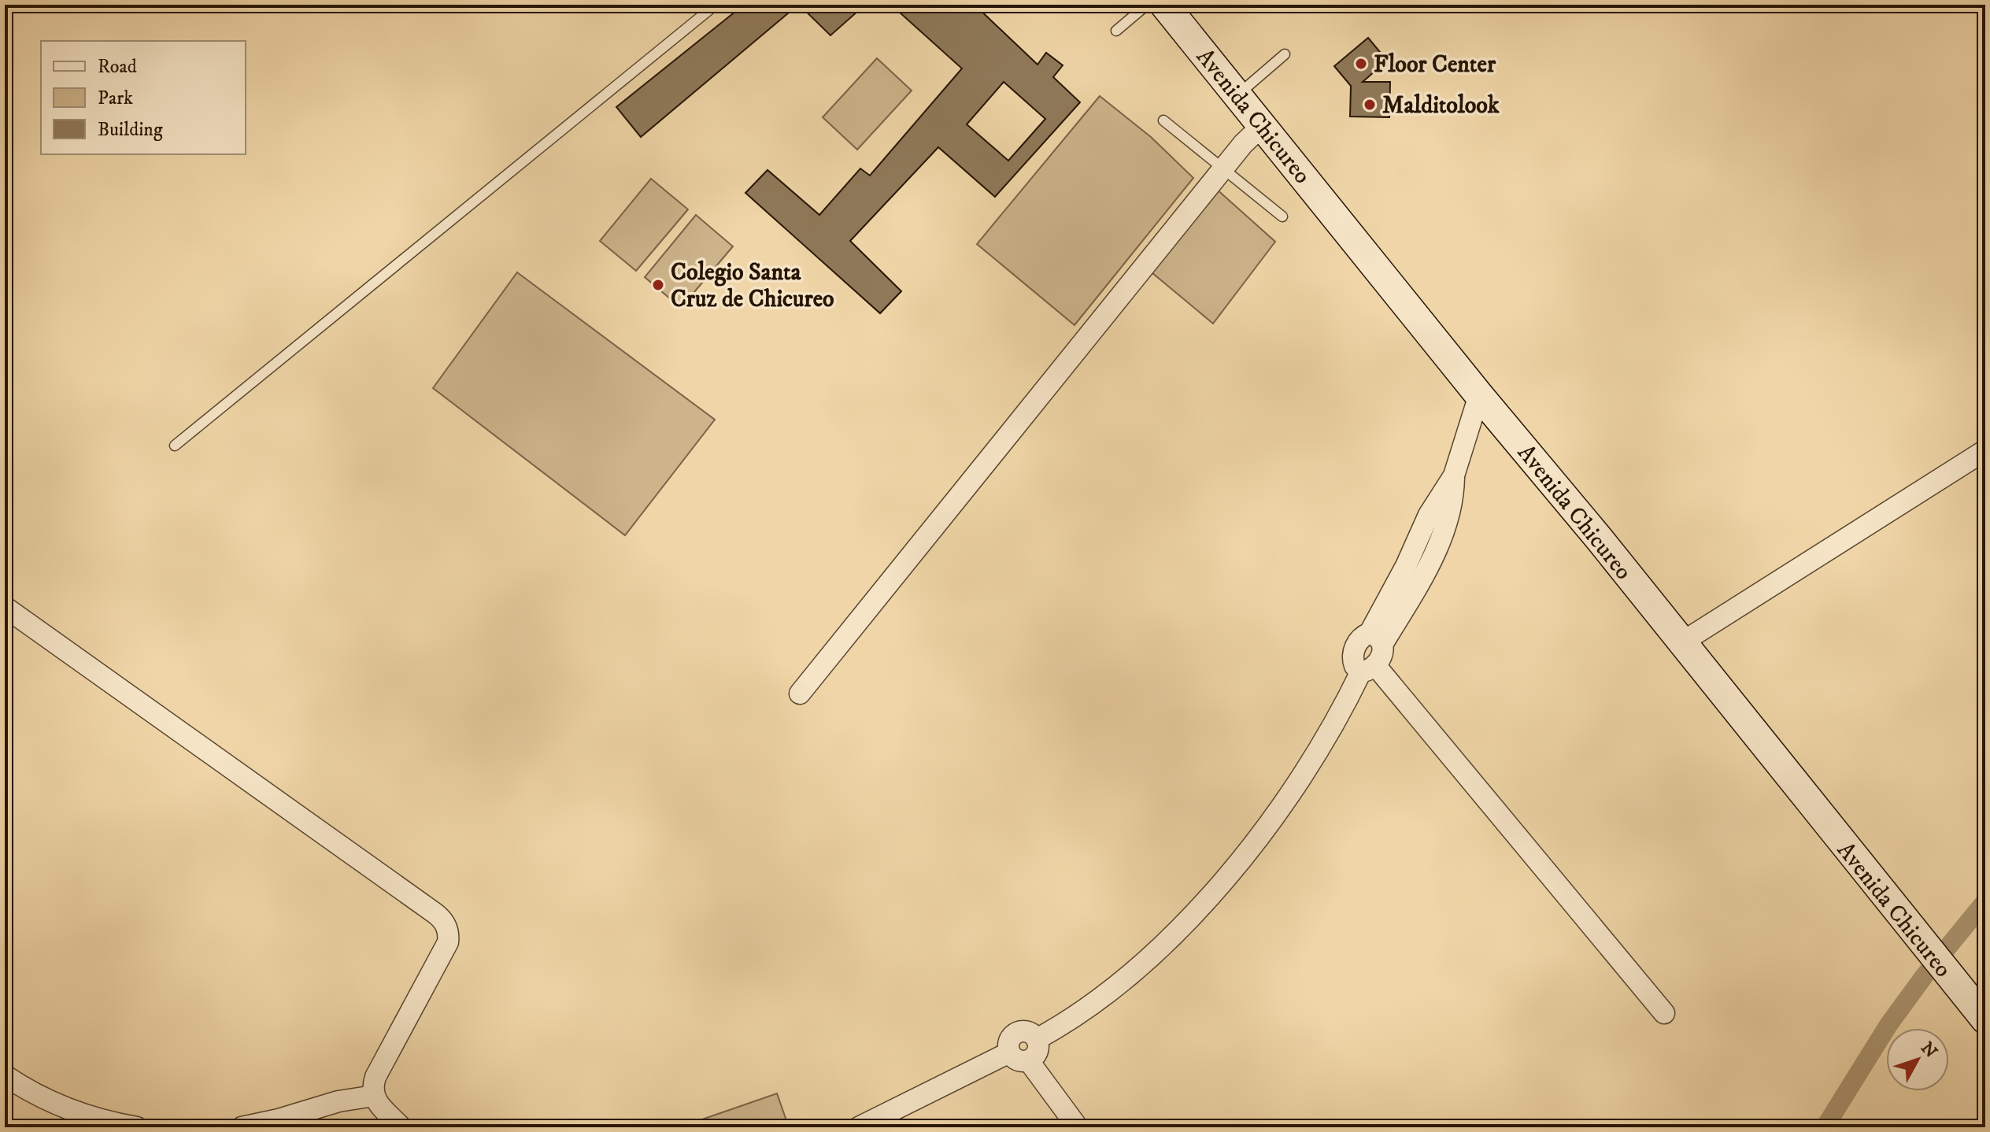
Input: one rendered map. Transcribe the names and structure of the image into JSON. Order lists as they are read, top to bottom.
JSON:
{
  "streets": {
    "main road": ["Avenida Chicureo"]
  },
  "places": ["Floor Center", "Malditolook", "Colegio Santa Cruz de Chicureo"],
  "legend": ["Road", "Park", "Building"],
  "north": "top right"
}
